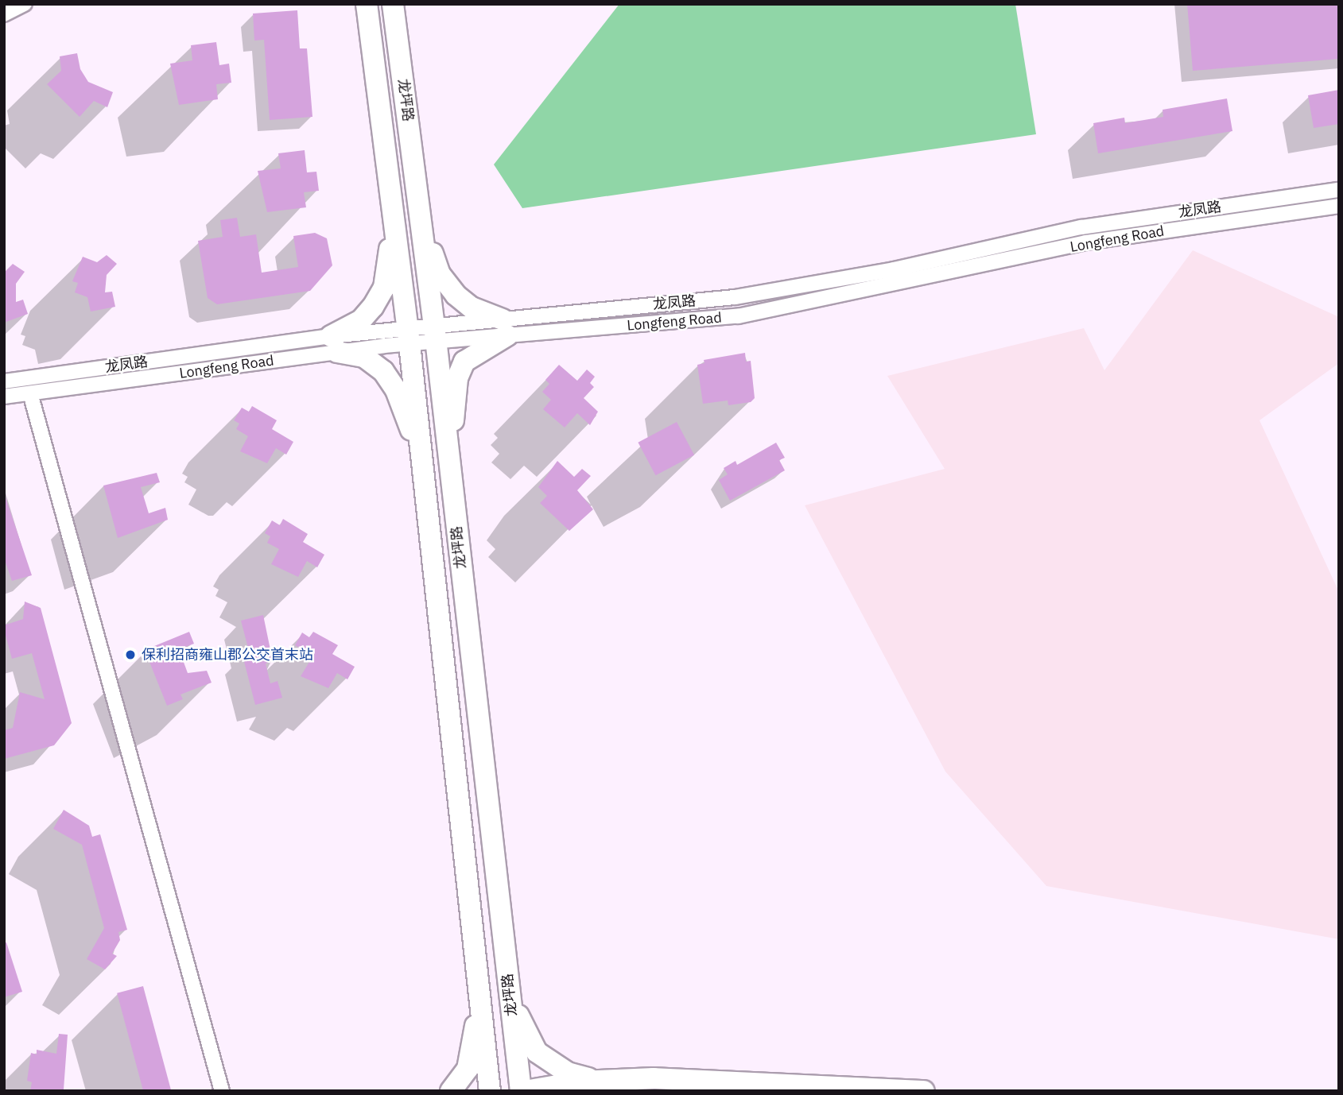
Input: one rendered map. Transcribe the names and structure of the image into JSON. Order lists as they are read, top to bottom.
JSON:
{
  "streets": {
    "main road": ["龙坪路"],
    "street": ["龙凤路", "Longfeng Road"]
  },
  "crossings": [
    ["龙坪路", "龙凤路"],
    ["龙坪路", "Longfeng Road"],
    ["龙凤路", "Longfeng Road"]
  ],
  "places": ["保利招商雍山郡公交首末站"]
}
